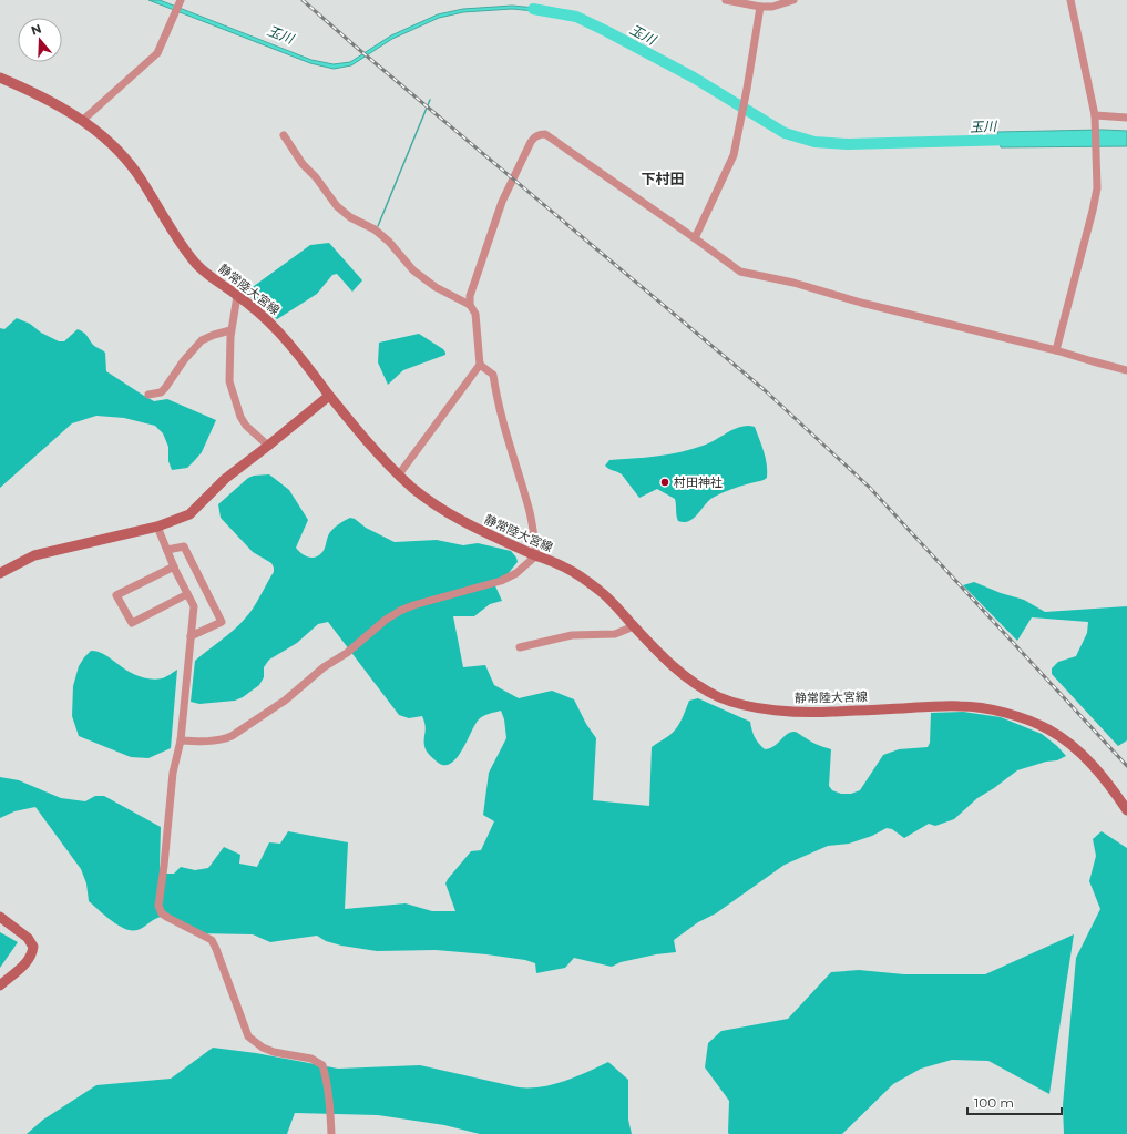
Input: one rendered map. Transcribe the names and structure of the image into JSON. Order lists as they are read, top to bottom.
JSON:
{
  "streets": {
    "main road": ["静常陸大宮線"]
  },
  "districts": ["下村田"],
  "water": ["玉川"],
  "places": ["村田神社"],
  "scale_bar": "100 m",
  "north": "top"
}
